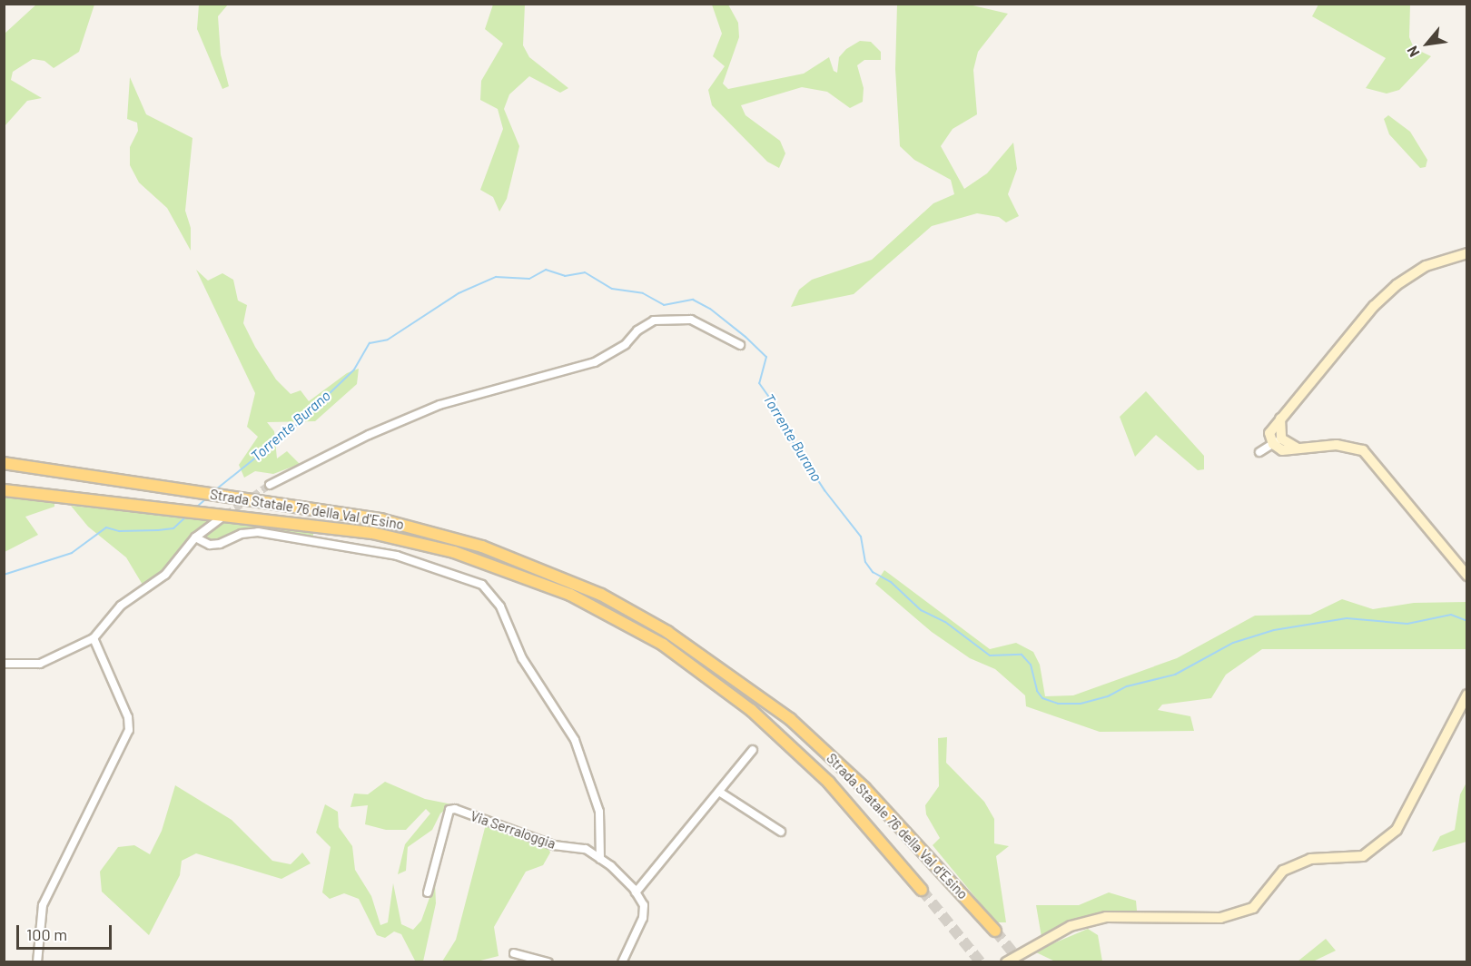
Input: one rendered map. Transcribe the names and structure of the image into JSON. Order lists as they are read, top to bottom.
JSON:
{
  "streets": {
    "highway": ["Strada Statale 76 della Val d'Esino"],
    "street": ["Via Serraloggia"]
  },
  "water": ["Torrente Burano"],
  "scale_bar": "100 m",
  "north": "bottom left"
}
